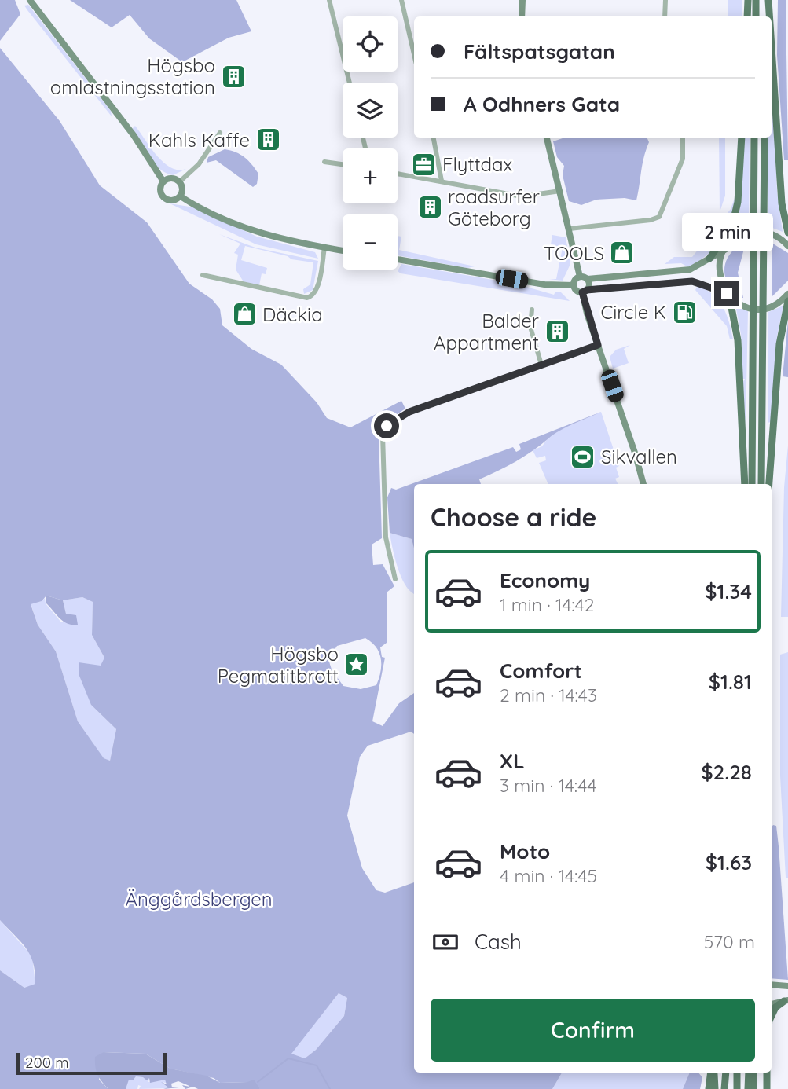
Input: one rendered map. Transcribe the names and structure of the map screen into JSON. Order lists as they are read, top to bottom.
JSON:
{
  "parks": ["Änggårdsbergen"],
  "places": {
    "building": [
      "Högsbo omlastningsstation",
      "Kahls Kaffe",
      "roadsurfer Göteborg",
      "Balder Appartment"
    ],
    "office": ["Flyttdax"],
    "shop": ["TOOLS", "Däckia"],
    "fuel station": ["Circle K"],
    "sports": ["Sikvallen"],
    "place": ["Högsbo Pegmatitbrott"]
  },
  "scale_bar": "200 m",
  "page": {
    "map_buttons": ["+", "−"],
    "banner": ["Fältspatsgatan", "A Odhners Gata"],
    "bubble": "2 min",
    "heading": "Choose a ride",
    "list": [
      {
        "name": "Economy",
        "note": "1 min · 14:42",
        "value": "$1.34"
      },
      {
        "name": "Comfort",
        "note": "2 min · 14:43",
        "value": "$1.81"
      },
      {
        "name": "XL",
        "note": "3 min · 14:44",
        "value": "$2.28"
      },
      {
        "name": "Moto",
        "note": "4 min · 14:45",
        "value": "$1.63"
      }
    ],
    "pay": ["Cash", "570 m"],
    "buttons": "Confirm",
    "scale": "200 m"
  }
}
